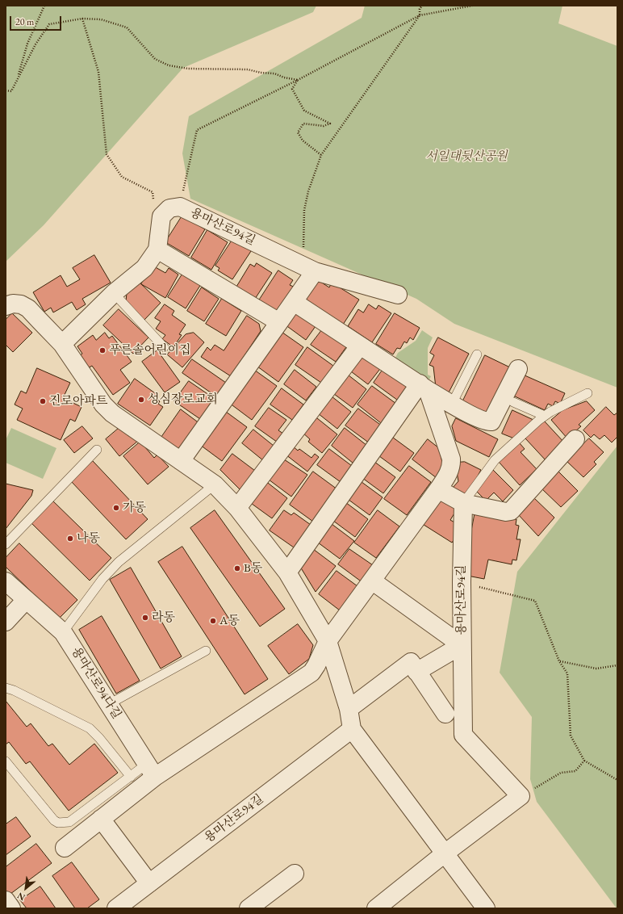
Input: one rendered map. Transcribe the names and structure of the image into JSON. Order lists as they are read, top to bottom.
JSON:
{
  "streets": {
    "street": ["용마산로94길", "용마산로94다길"]
  },
  "parks": ["서일대뒷산공원"],
  "places": [
    "푸른솔어린이집",
    "성심장로교회",
    "진로아파트",
    "가동",
    "나동",
    "B동",
    "라동",
    "A동"
  ],
  "scale_bar": "20 m",
  "north": "bottom left"
}
